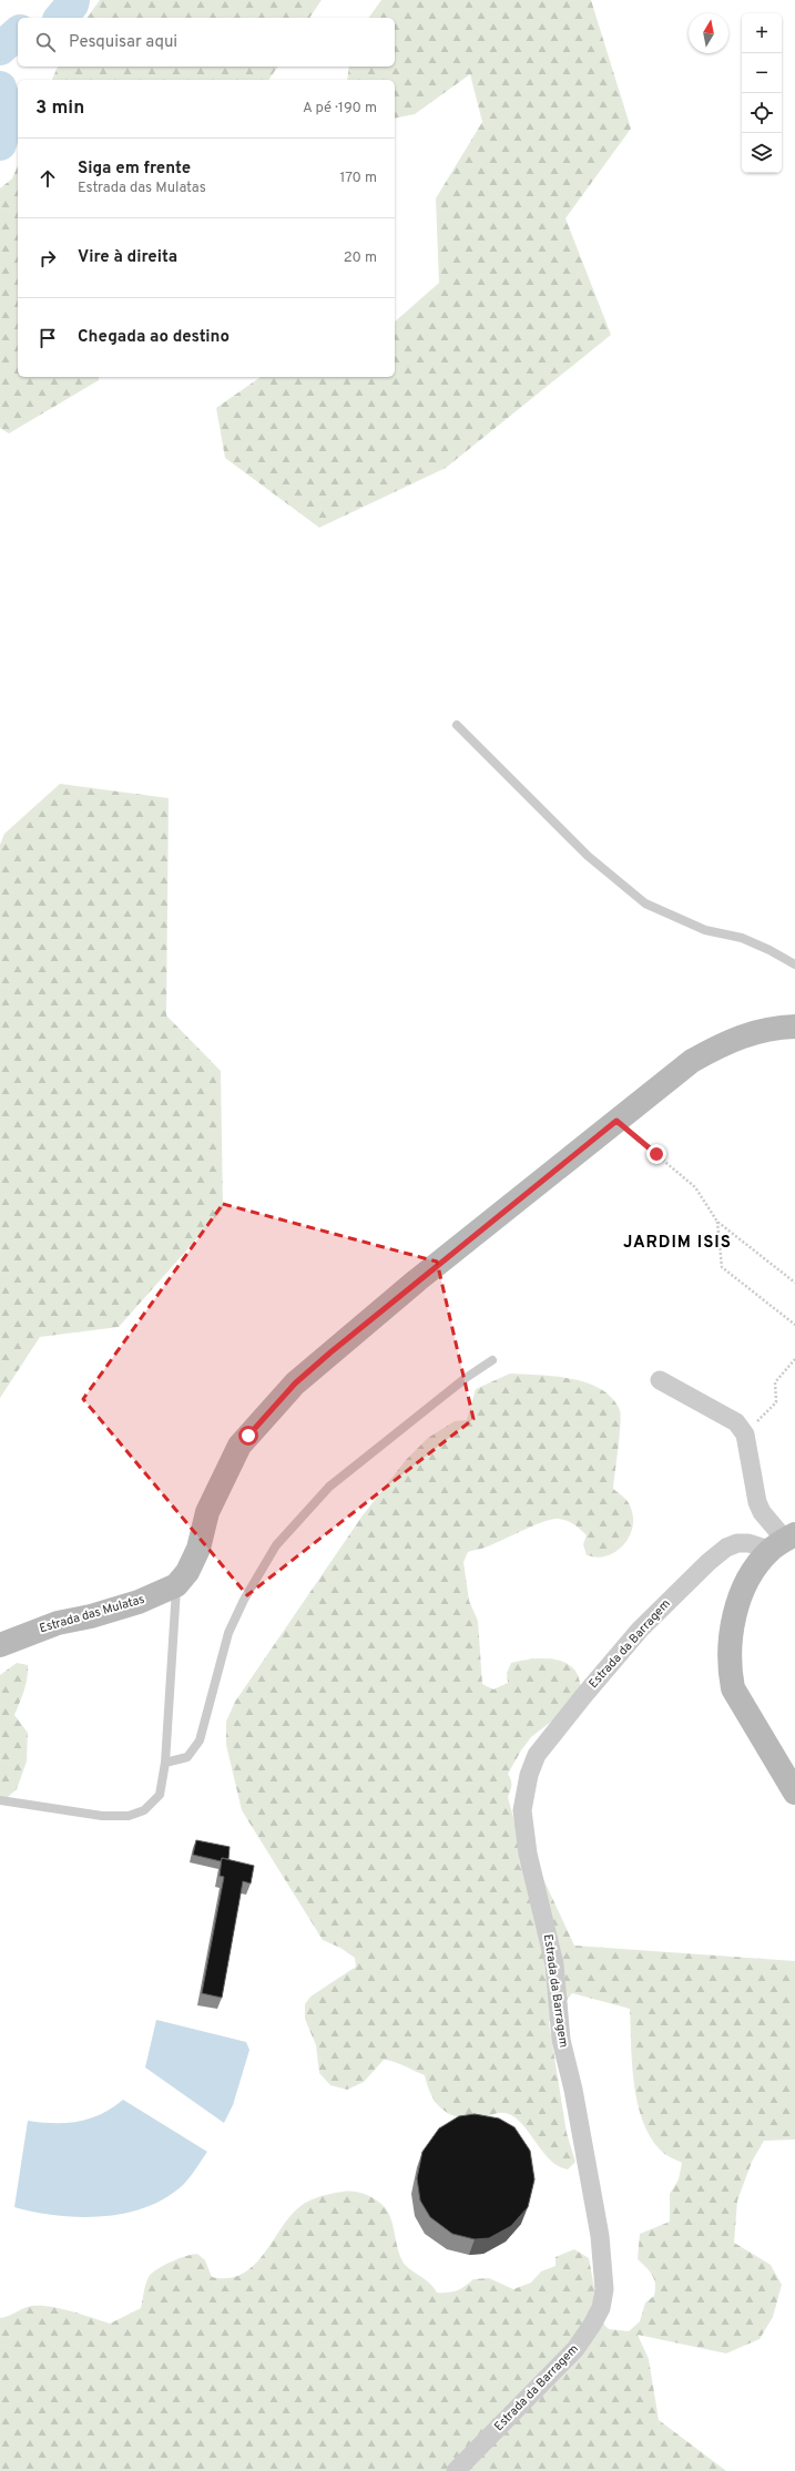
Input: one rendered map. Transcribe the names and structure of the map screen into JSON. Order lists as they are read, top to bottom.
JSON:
{
  "streets": {
    "street": ["Estrada das Mulatas", "Estrada da Barragem"]
  },
  "districts": ["JARDIM ISIS"],
  "north": "top",
  "page": {
    "map_buttons": ["+", "−"],
    "search": "Pesquisar aqui",
    "heading": ["3 min", "A pé · 190 m"],
    "list": [
      ["Siga em frente", "Estrada das Mulatas", "170 m"],
      ["Vire à direita", "20 m"],
      "Chegada ao destino"
    ]
  }
}
